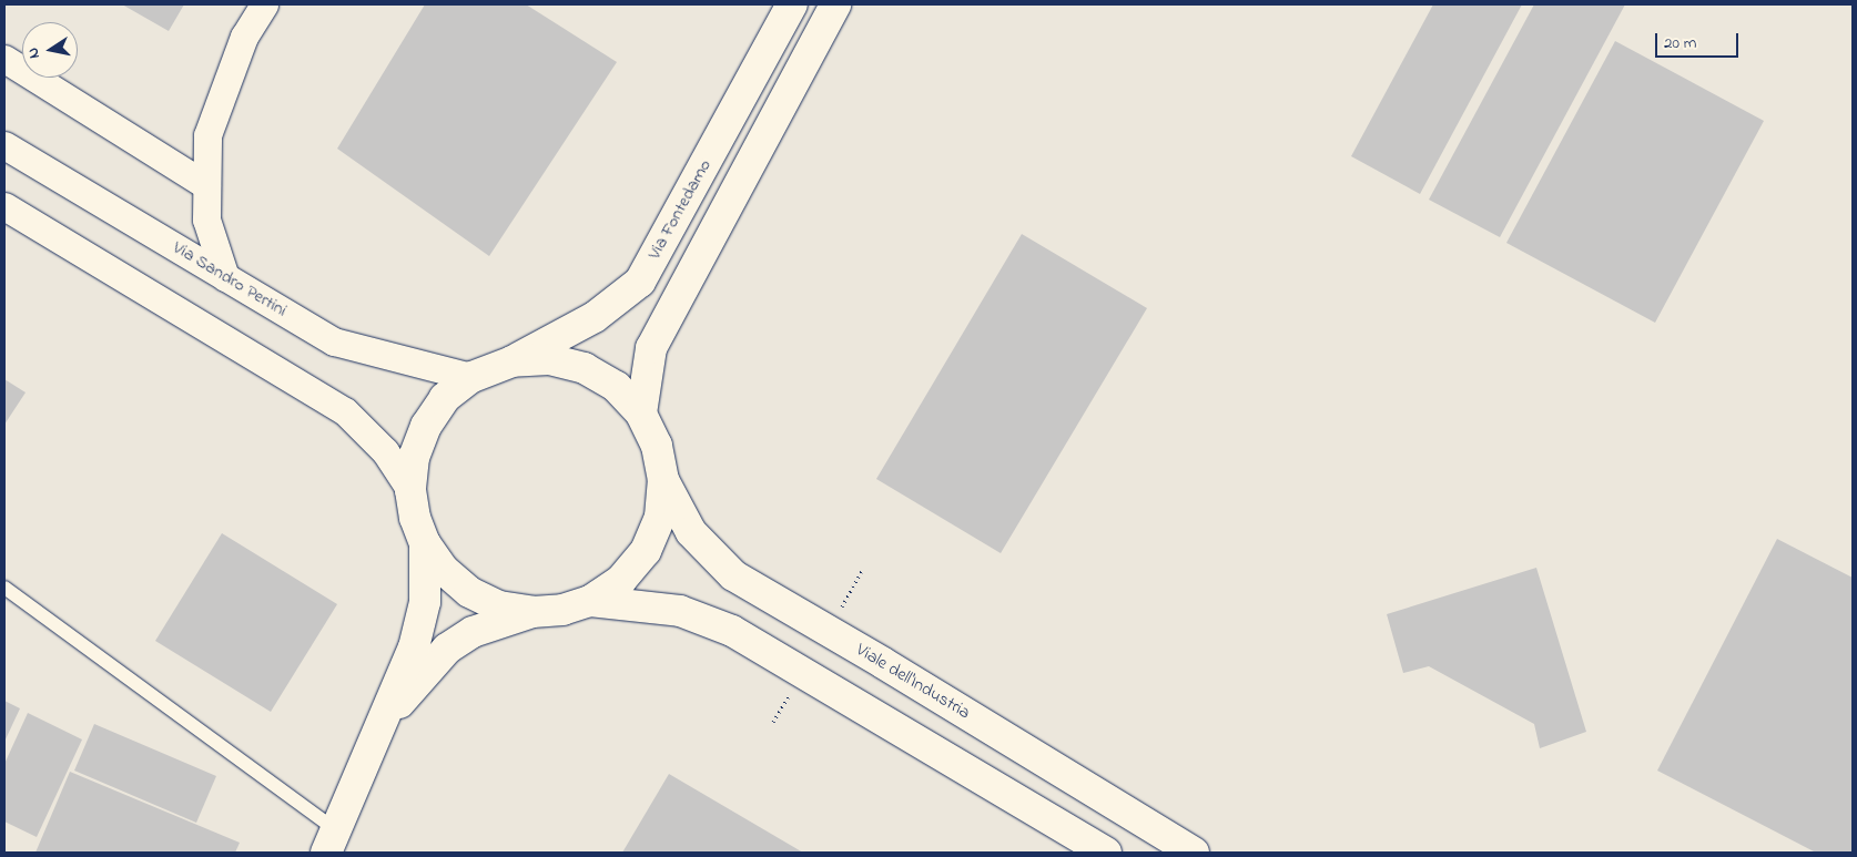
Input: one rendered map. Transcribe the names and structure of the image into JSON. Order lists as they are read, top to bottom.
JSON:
{
  "streets": {
    "main road": ["Via Fontedamo", "Viale dell'Industria"],
    "street": ["Via Sandro Pertini"]
  },
  "crossings": [
    ["Via Fontedamo", "Via Sandro Pertini"],
    ["Via Fontedamo", "Viale dell'Industria"]
  ],
  "scale_bar": "20 m",
  "north": "left"
}
